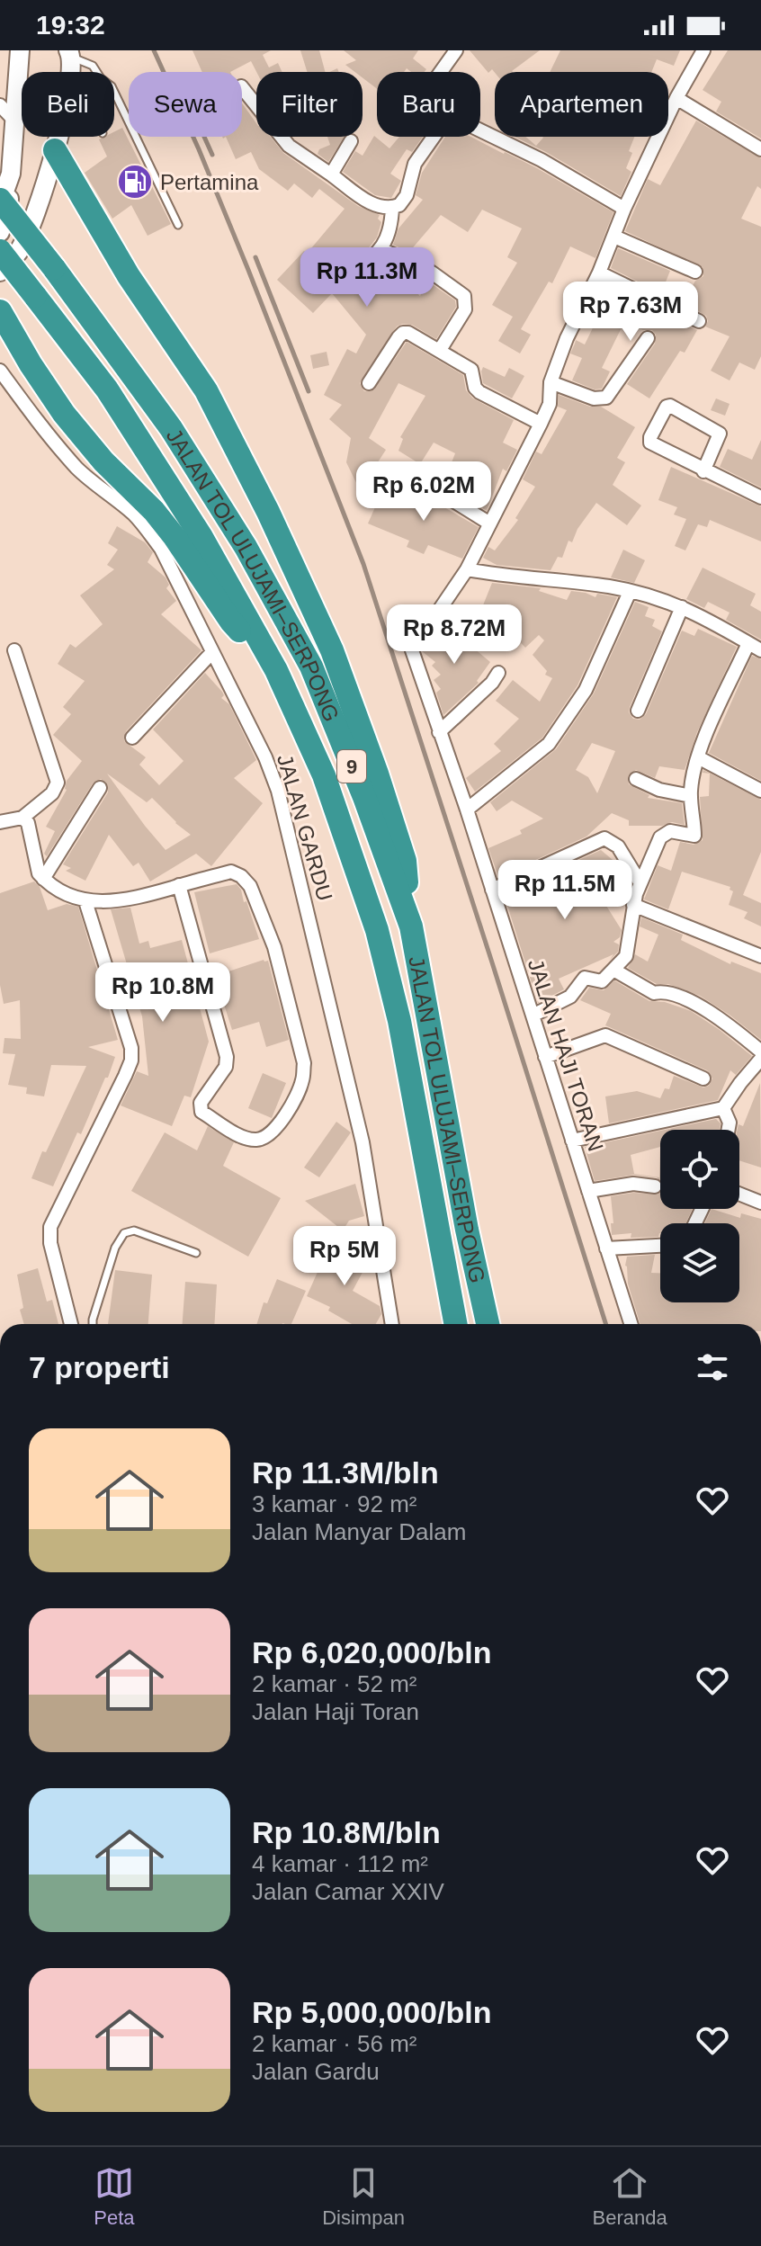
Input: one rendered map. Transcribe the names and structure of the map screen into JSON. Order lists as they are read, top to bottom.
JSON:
{
  "streets": {
    "highway": ["JALAN TOL ULUJAMI–SERPONG", "9"],
    "street": ["JALAN GARDU", "JALAN HAJI TORAN"]
  },
  "places": {
    "fuel station": ["Pertamina"]
  },
  "page": {
    "status": "19:32",
    "chip": [
      "Beli",
      "Sewa",
      "Filter",
      "Baru",
      "Apartemen"
    ],
    "price": [
      "Rp 11.3M",
      "Rp 7.63M",
      "Rp 6.02M",
      "Rp 8.72M",
      "Rp 11.5M",
      "Rp 10.8M",
      "Rp 5M"
    ],
    "heading": "7 properti",
    "list": [
      {
        "name": "Rp 11.3M/bln",
        "note": "3 kamar · 92 m² · Jalan Manyar Dalam"
      },
      {
        "name": "Rp 6,020,000/bln",
        "note": "2 kamar · 52 m² · Jalan Haji Toran"
      },
      {
        "name": "Rp 10.8M/bln",
        "note": "4 kamar · 112 m² · Jalan Camar XXIV"
      },
      {
        "name": "Rp 5,000,000/bln",
        "note": "2 kamar · 56 m² · Jalan Gardu"
      }
    ],
    "tabs": ["Peta", "Disimpan", "Beranda"]
  }
}
